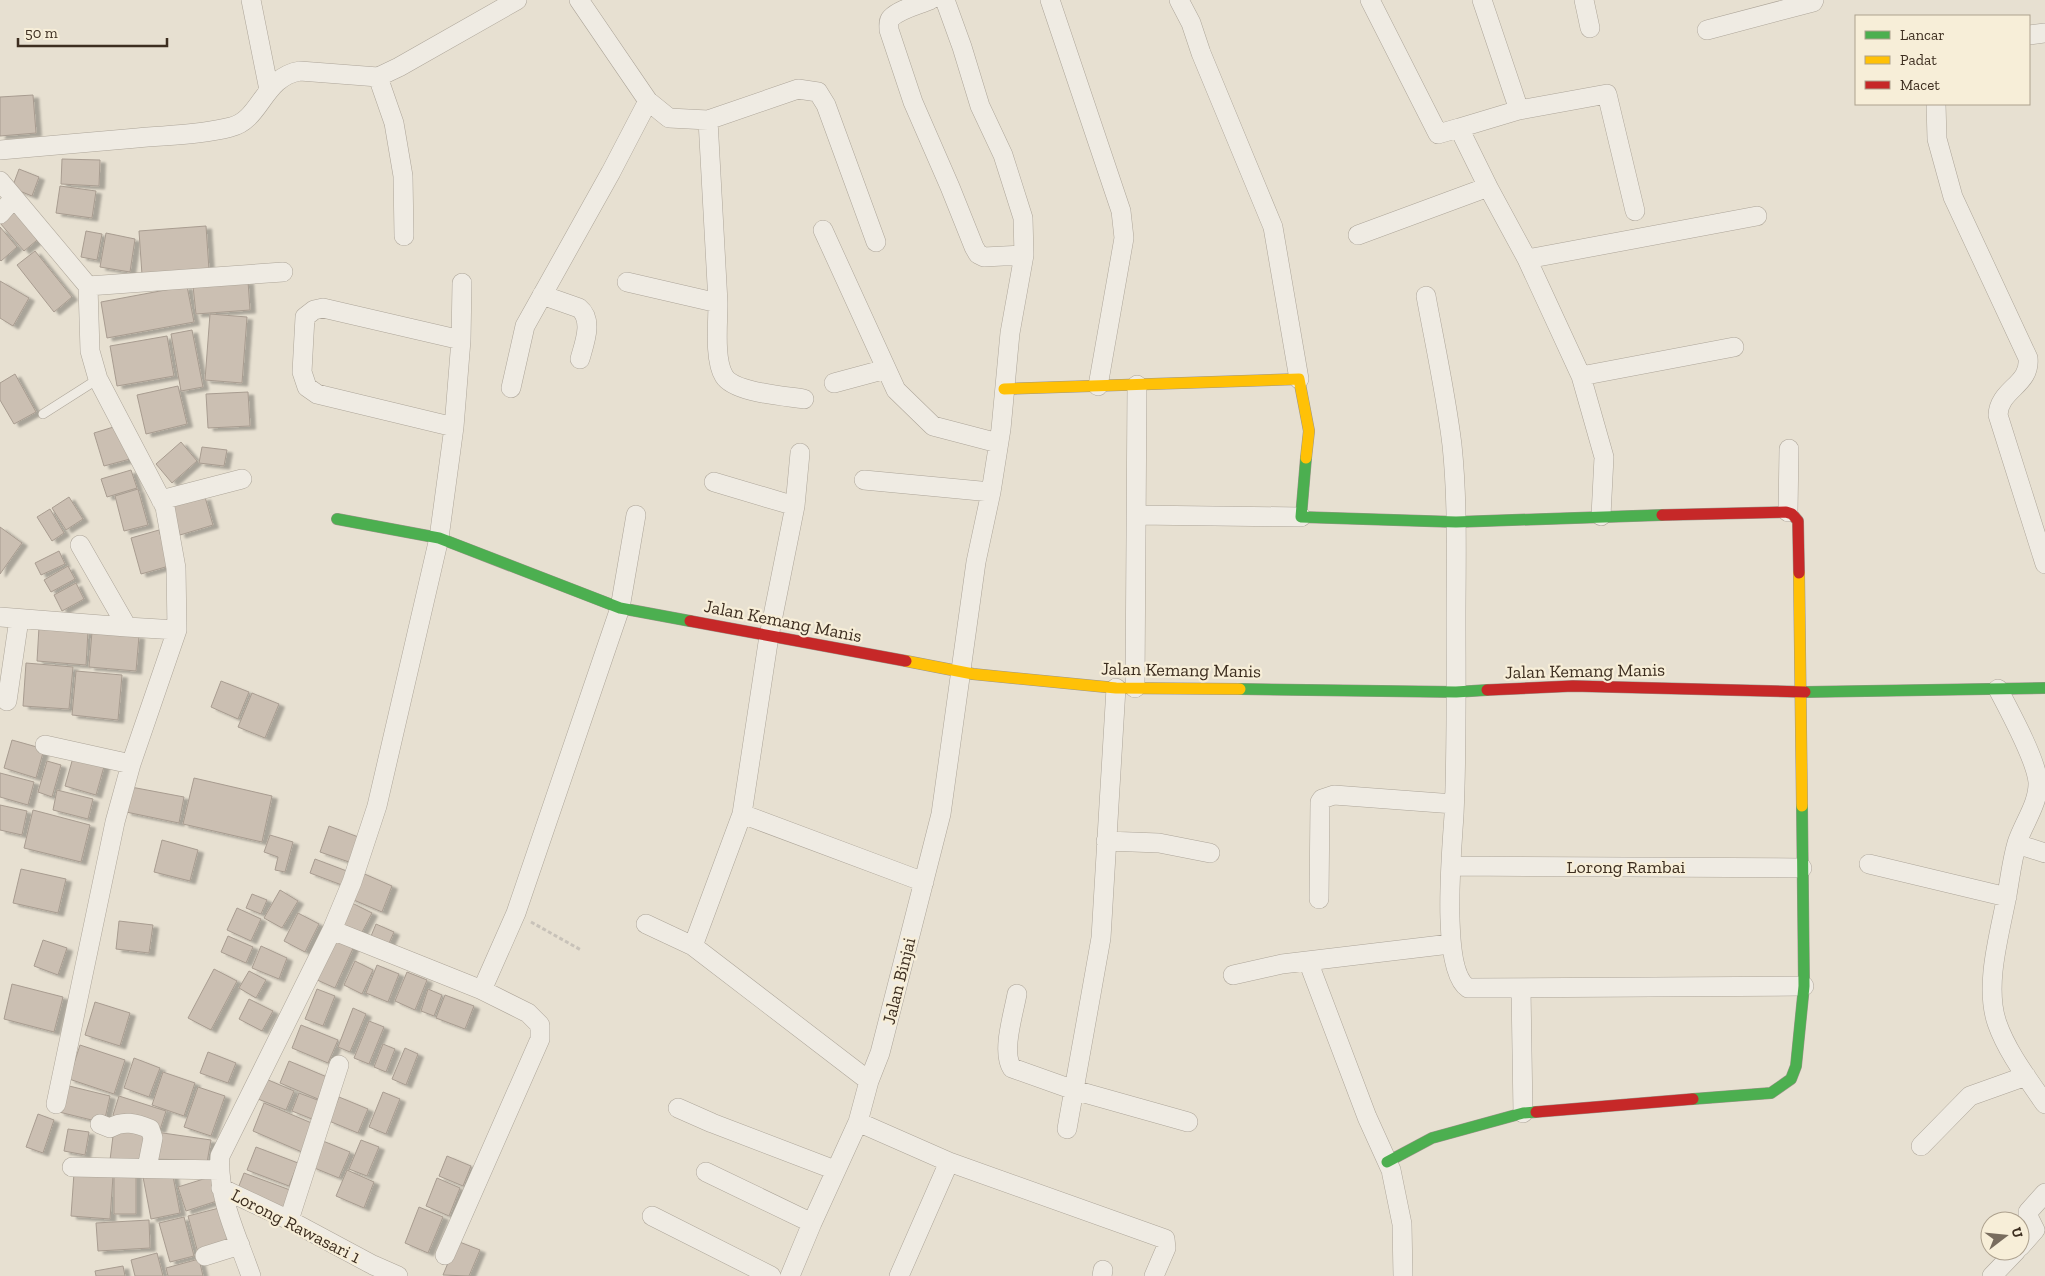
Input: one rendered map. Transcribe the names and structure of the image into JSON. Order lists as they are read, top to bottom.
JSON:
{
  "streets": {
    "street": [
      "Jalan Kemang Manis",
      "Lorong Rambai",
      "Jalan Binjai",
      "Lorong Rawasari 1"
    ]
  },
  "crossings": [
    ["Jalan Kemang Manis", "Jalan Binjai"]
  ],
  "legend": ["Lancar", "Padat", "Macet"],
  "scale_bar": "50 m",
  "north": "right"
}
